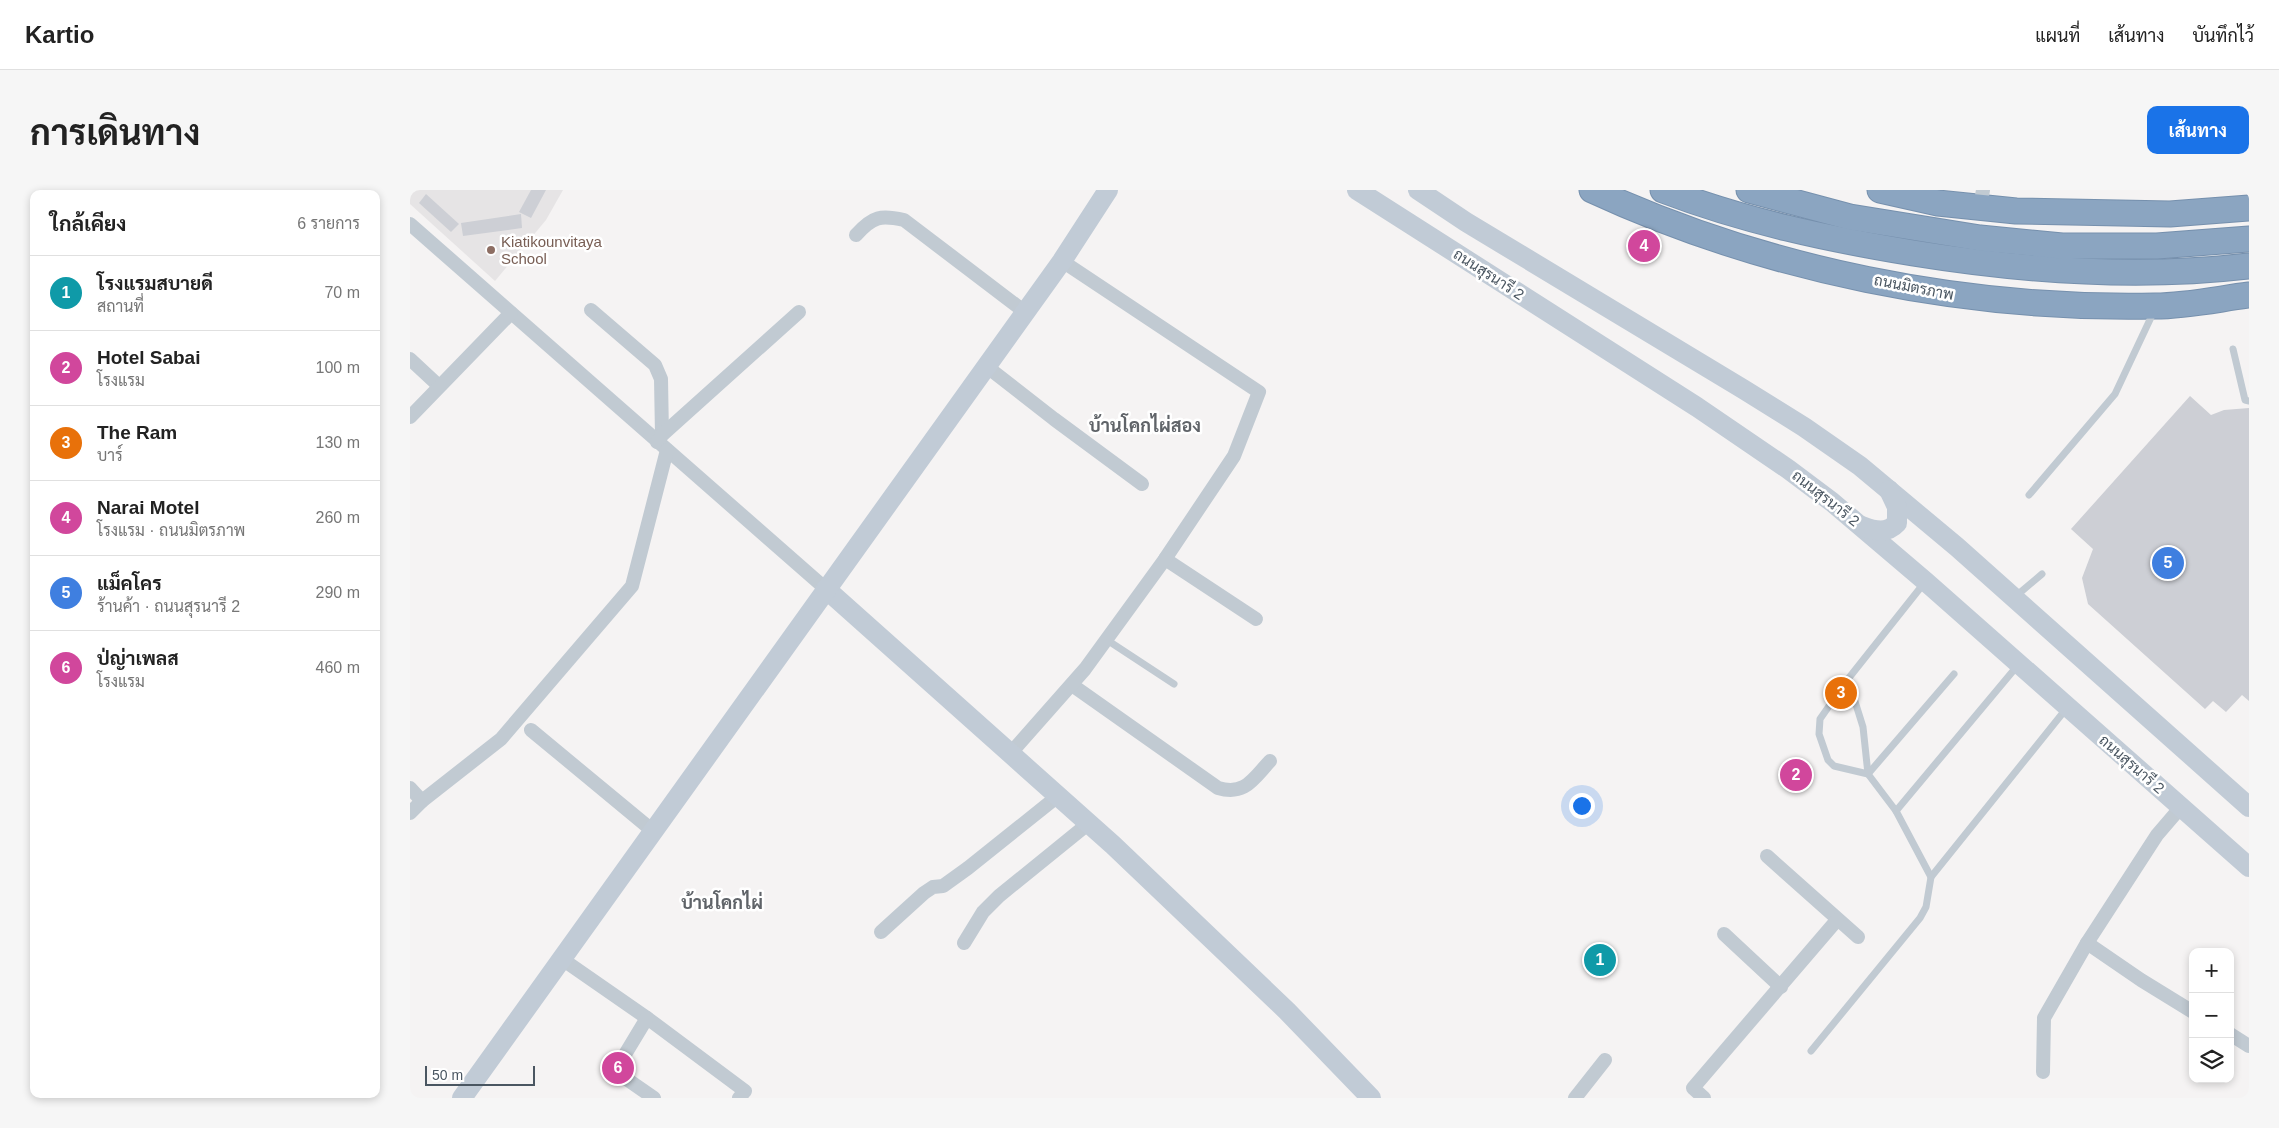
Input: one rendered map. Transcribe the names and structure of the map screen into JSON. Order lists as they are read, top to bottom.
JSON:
{
  "streets": {
    "highway": ["ถนนมิตรภาพ"],
    "main road": ["ถนนสุรนารี 2"]
  },
  "districts": ["บ้านโคกไผ่สอง", "บ้านโคกไผ่"],
  "places": ["Kiatikounvitaya School"],
  "scale_bar": "50 m",
  "page": {
    "header": "Kartio",
    "nav": ["แผนที่", "เส้นทาง", "บันทึกไว้"],
    "buttons": "เส้นทาง",
    "title": "การเดินทาง",
    "heading": ["ใกล้เคียง", "6 รายการ"],
    "pins": [
      "4",
      "5",
      "3",
      "2",
      "1",
      "6"
    ],
    "list": [
      {
        "mark": "1",
        "name": "โรงแรมสบายดี",
        "note": "สถานที่",
        "value": "70 m"
      },
      {
        "mark": "2",
        "name": "Hotel Sabai",
        "note": "โรงแรม",
        "value": "100 m"
      },
      {
        "mark": "3",
        "name": "The Ram",
        "note": "บาร์",
        "value": "130 m"
      },
      {
        "mark": "4",
        "name": "Narai Motel",
        "note": "โรงแรม · ถนนมิตรภาพ",
        "value": "260 m"
      },
      {
        "mark": "5",
        "name": "แม็คโคร",
        "note": "ร้านค้า · ถนนสุรนารี 2",
        "value": "290 m"
      },
      {
        "mark": "6",
        "name": "ป่ญ่าเพลส",
        "note": "โรงแรม",
        "value": "460 m"
      }
    ],
    "map_buttons": ["+", "−"],
    "scale": "50 m"
  }
}
